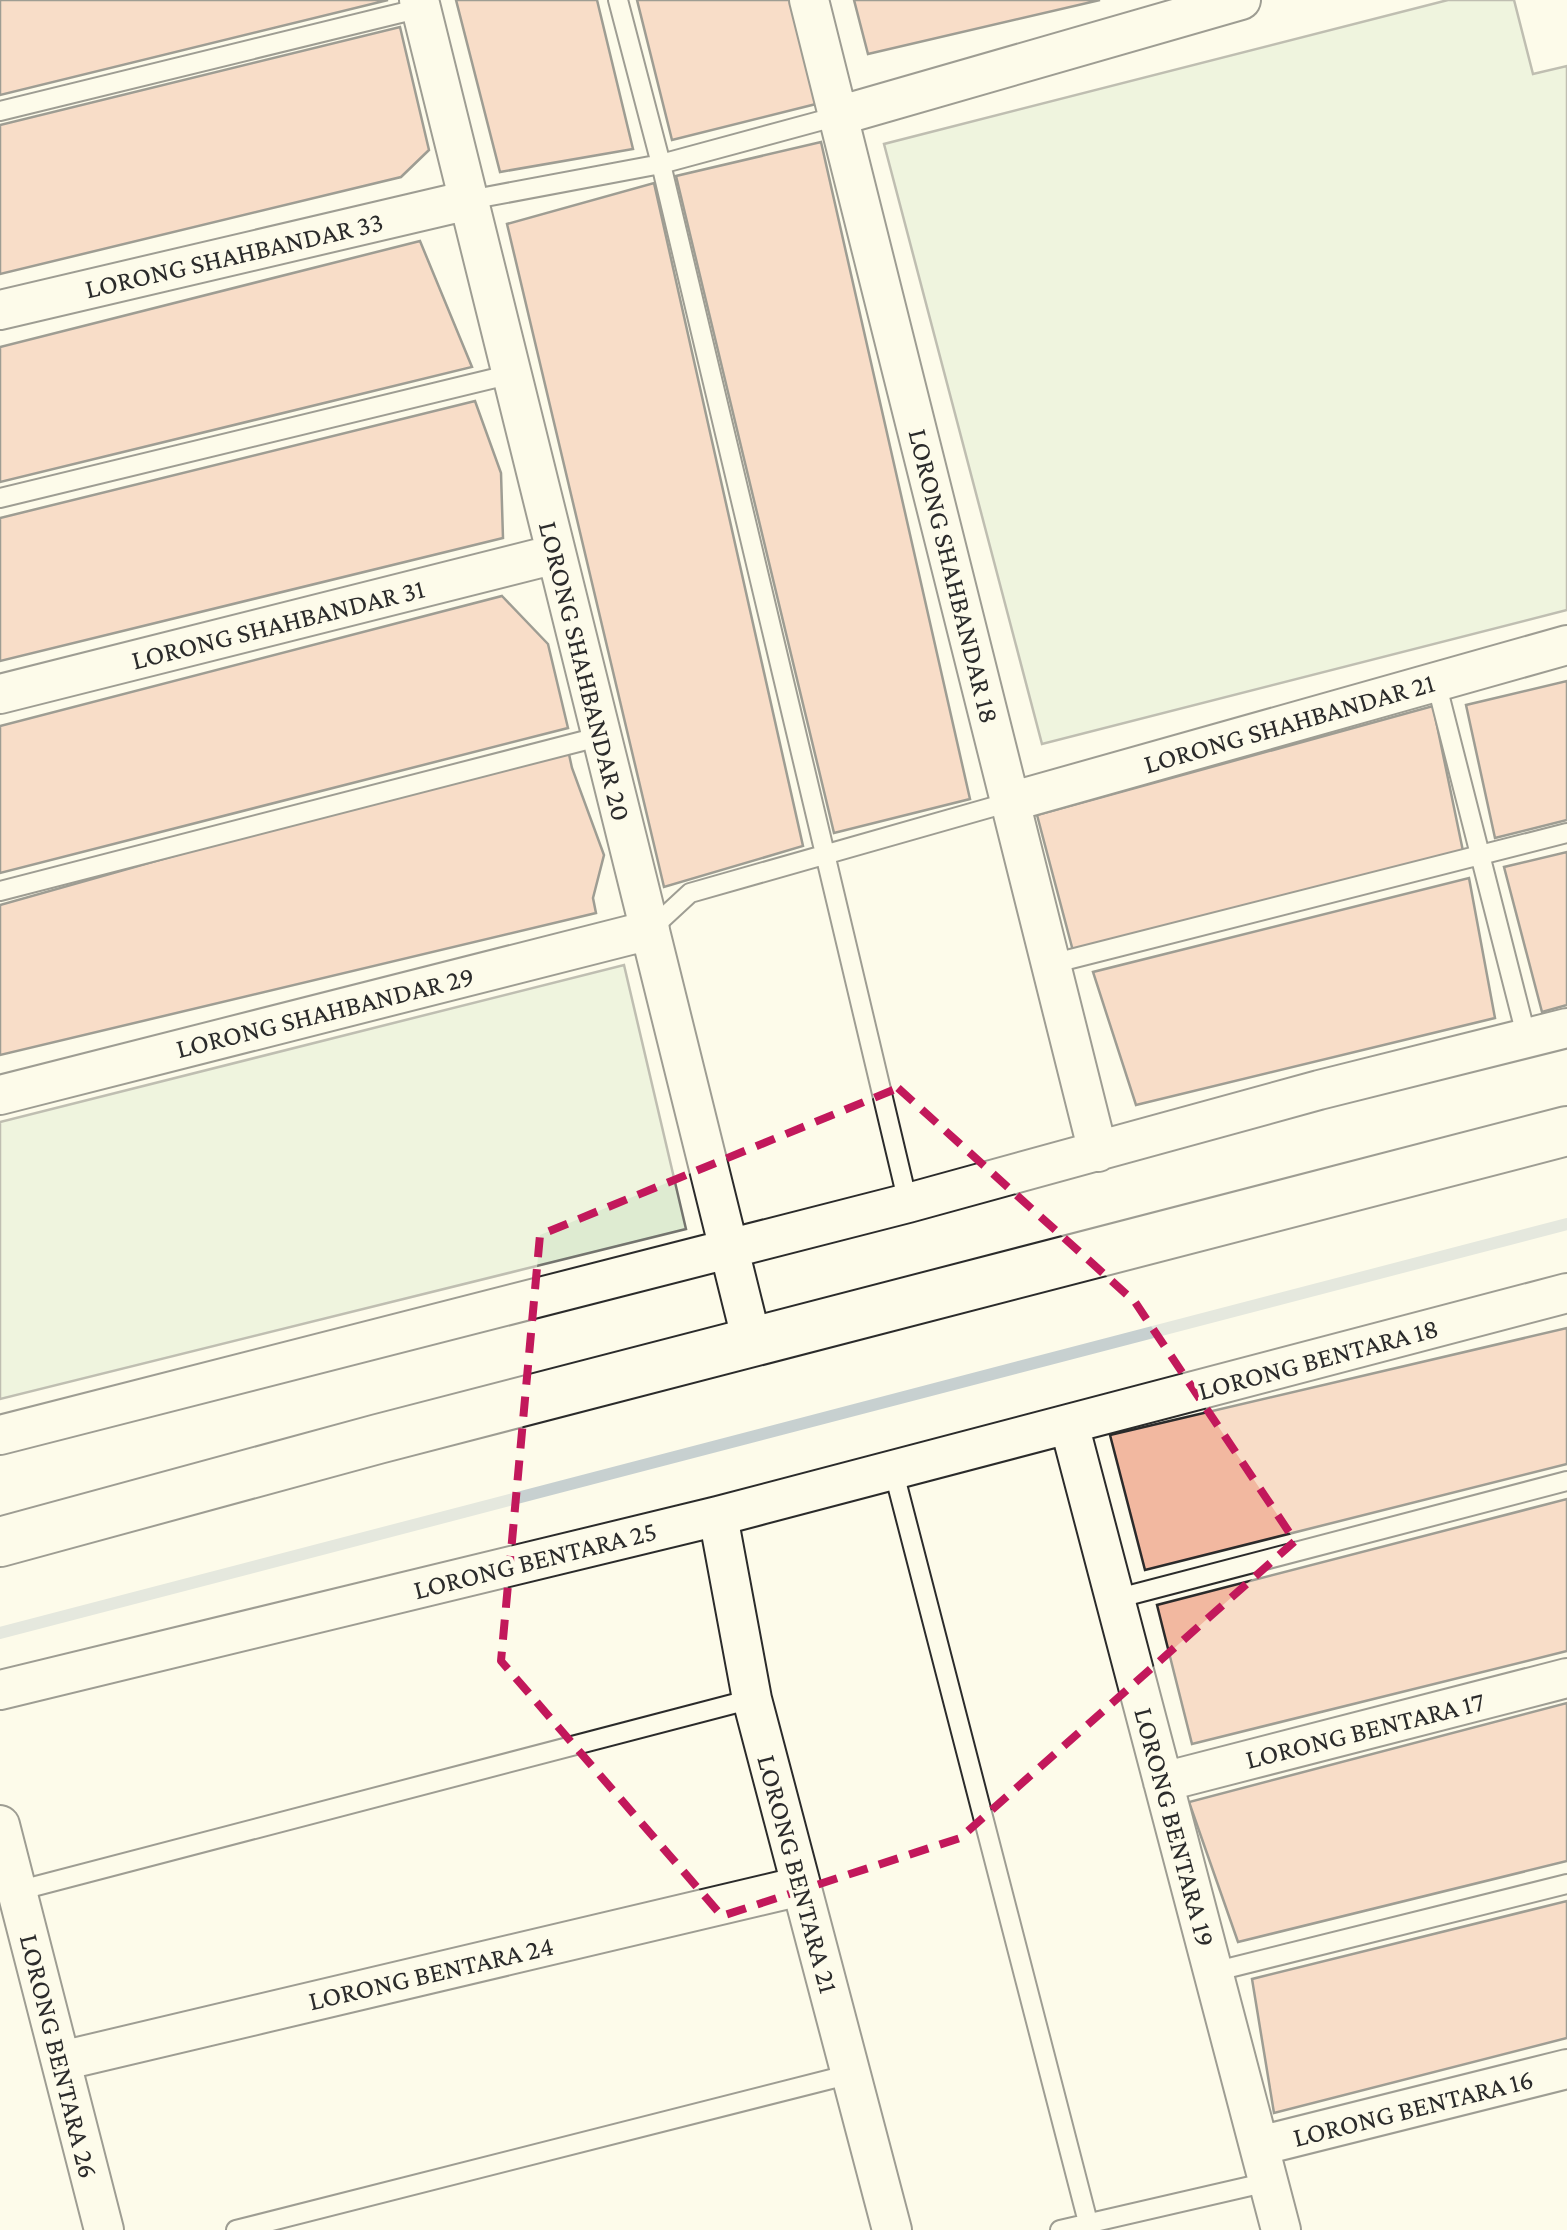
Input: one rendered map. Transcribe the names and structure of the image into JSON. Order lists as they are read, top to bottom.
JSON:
{
  "streets": {
    "street": [
      "LORONG SHAHBANDAR 33",
      "LORONG SHAHBANDAR 18",
      "LORONG SHAHBANDAR 31",
      "LORONG SHAHBANDAR 20",
      "LORONG SHAHBANDAR 21",
      "LORONG SHAHBANDAR 29",
      "LORONG BENTARA 18",
      "LORONG BENTARA 25",
      "LORONG BENTARA 17",
      "LORONG BENTARA 19",
      "LORONG BENTARA 21",
      "LORONG BENTARA 24",
      "LORONG BENTARA 26",
      "LORONG BENTARA 16"
    ]
  },
  "crossings": [
    ["LORONG SHAHBANDAR 33", "LORONG SHAHBANDAR 20"],
    ["LORONG SHAHBANDAR 18", "LORONG SHAHBANDAR 21"],
    ["LORONG SHAHBANDAR 31", "LORONG SHAHBANDAR 20"],
    ["LORONG SHAHBANDAR 20", "LORONG SHAHBANDAR 29"],
    ["LORONG BENTARA 18", "LORONG BENTARA 25"],
    ["LORONG BENTARA 18", "LORONG BENTARA 19"],
    ["LORONG BENTARA 25", "LORONG BENTARA 19"],
    ["LORONG BENTARA 25", "LORONG BENTARA 21"],
    ["LORONG BENTARA 17", "LORONG BENTARA 19"],
    ["LORONG BENTARA 19", "LORONG BENTARA 16"],
    ["LORONG BENTARA 21", "LORONG BENTARA 24"],
    ["LORONG BENTARA 24", "LORONG BENTARA 26"]
  ]
}
